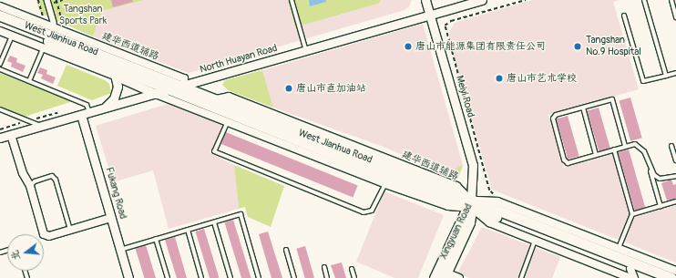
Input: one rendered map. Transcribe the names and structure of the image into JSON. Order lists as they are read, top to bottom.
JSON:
{
  "streets": {
    "main road": ["West Jianhua Road", "Xingyuan Road"],
    "street": [
      "建华西道辅路",
      "North Huayan Road",
      "Meiyi Road",
      "Fukang Road"
    ]
  },
  "crossings": [
    ["West Jianhua Road", "建华西道辅路"],
    ["West Jianhua Road", "North Huayan Road"],
    ["West Jianhua Road", "Meiyi Road"],
    ["West Jianhua Road", "Xingyuan Road"],
    ["建华西道辅路", "North Huayan Road"],
    ["North Huayan Road", "Meiyi Road"],
    ["North Huayan Road", "Fukang Road"],
    ["Meiyi Road", "Xingyuan Road"]
  ],
  "parks": ["Tangshan Sports Park"],
  "places": [
    "唐山市能源集团有限责任公司",
    "Tangshan No.9 Hospital",
    "唐山市艺术学校",
    "唐山市直加油站"
  ],
  "north": "left"
}
